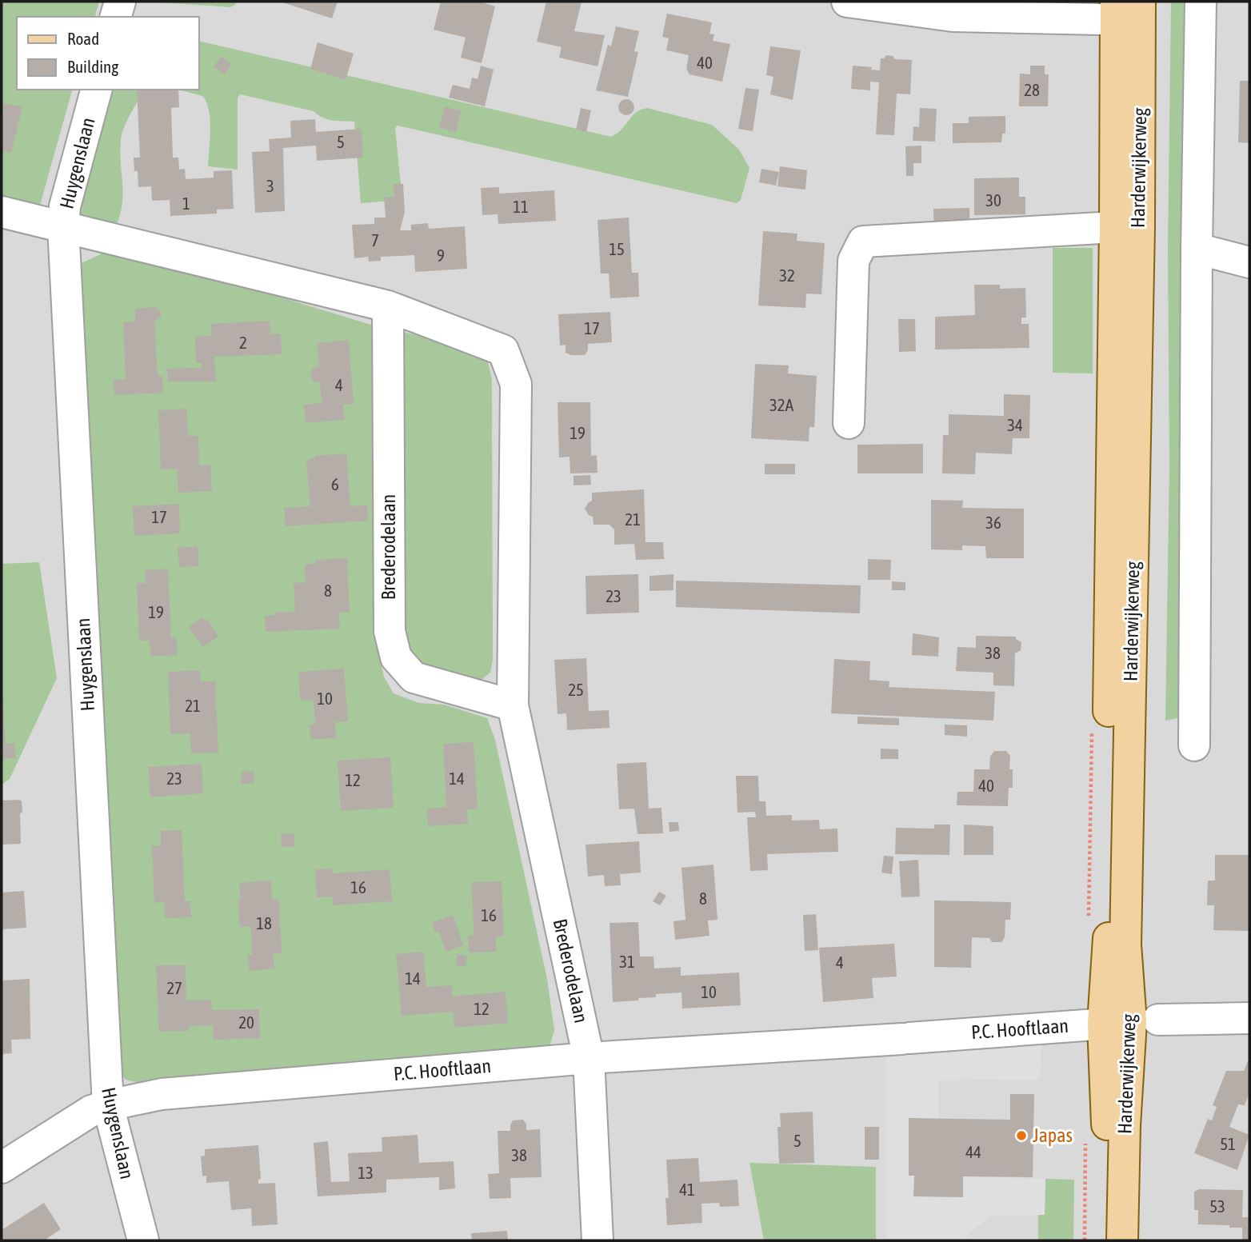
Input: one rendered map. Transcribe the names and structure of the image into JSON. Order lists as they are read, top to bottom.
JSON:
{
  "streets": {
    "main road": ["Harderwijkerweg"],
    "street": ["Huygenslaan", "Brederodelaan", "P.C. Hooftlaan"]
  },
  "crossings": [
    ["Huygenslaan", "Brederodelaan"],
    ["Huygenslaan", "P.C. Hooftlaan"],
    ["Harderwijkerweg", "P.C. Hooftlaan"],
    ["Brederodelaan", "P.C. Hooftlaan"]
  ],
  "places": ["Japas"],
  "house_numbers": [
    "40",
    "28",
    "5",
    "3",
    "30",
    "1",
    "11",
    "7",
    "15",
    "9",
    "32",
    "17",
    "2",
    "4",
    "32A",
    "34",
    "19",
    "6",
    "17",
    "21",
    "36",
    "8",
    "23",
    "19",
    "38",
    "25",
    "10",
    "21",
    "23",
    "14",
    "12",
    "40",
    "16",
    "8",
    "16",
    "18",
    "31",
    "4",
    "14",
    "27",
    "10",
    "12",
    "20",
    "5",
    "51",
    "44",
    "38",
    "13",
    "41",
    "53"
  ],
  "legend": ["Road", "Building"]
}
